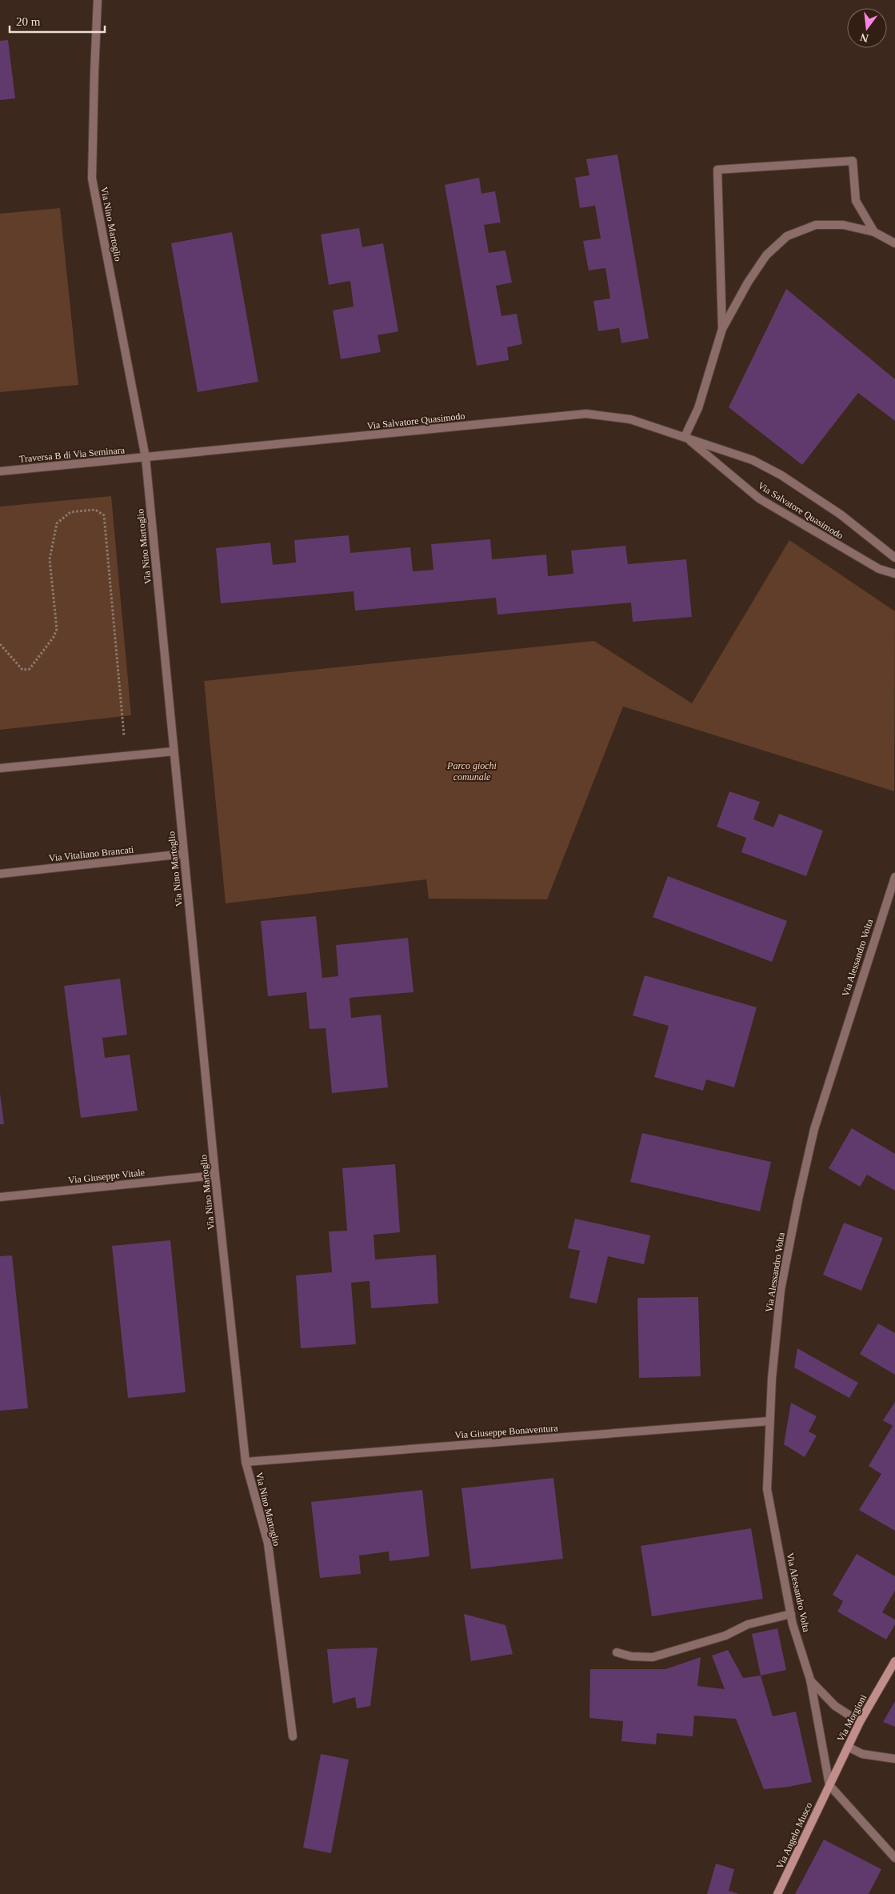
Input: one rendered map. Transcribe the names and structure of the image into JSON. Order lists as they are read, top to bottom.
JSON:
{
  "streets": {
    "main road": ["Via Morgioni", "Via Angelo Musco"],
    "street": [
      "Via Nino Martoglio",
      "Via Salvatore Quasimodo",
      "Traversa B di Via Seminara",
      "Via Vitaliano Brancati",
      "Via Alessandro Volta",
      "Via Giuseppe Vitale",
      "Via Giuseppe Bonaventura"
    ]
  },
  "crossings": [
    ["Via Nino Martoglio", "Via Salvatore Quasimodo"],
    ["Via Nino Martoglio", "Traversa B di Via Seminara"],
    ["Via Nino Martoglio", "Via Vitaliano Brancati"],
    ["Via Nino Martoglio", "Via Giuseppe Vitale"],
    ["Via Nino Martoglio", "Via Giuseppe Bonaventura"],
    ["Via Salvatore Quasimodo", "Traversa B di Via Seminara"],
    ["Via Alessandro Volta", "Via Giuseppe Bonaventura"],
    ["Via Alessandro Volta", "Via Morgioni"],
    ["Via Alessandro Volta", "Via Angelo Musco"],
    ["Via Morgioni", "Via Angelo Musco"]
  ],
  "parks": ["Parco giochi comunale"],
  "scale_bar": "20 m",
  "north": "bottom"
}
